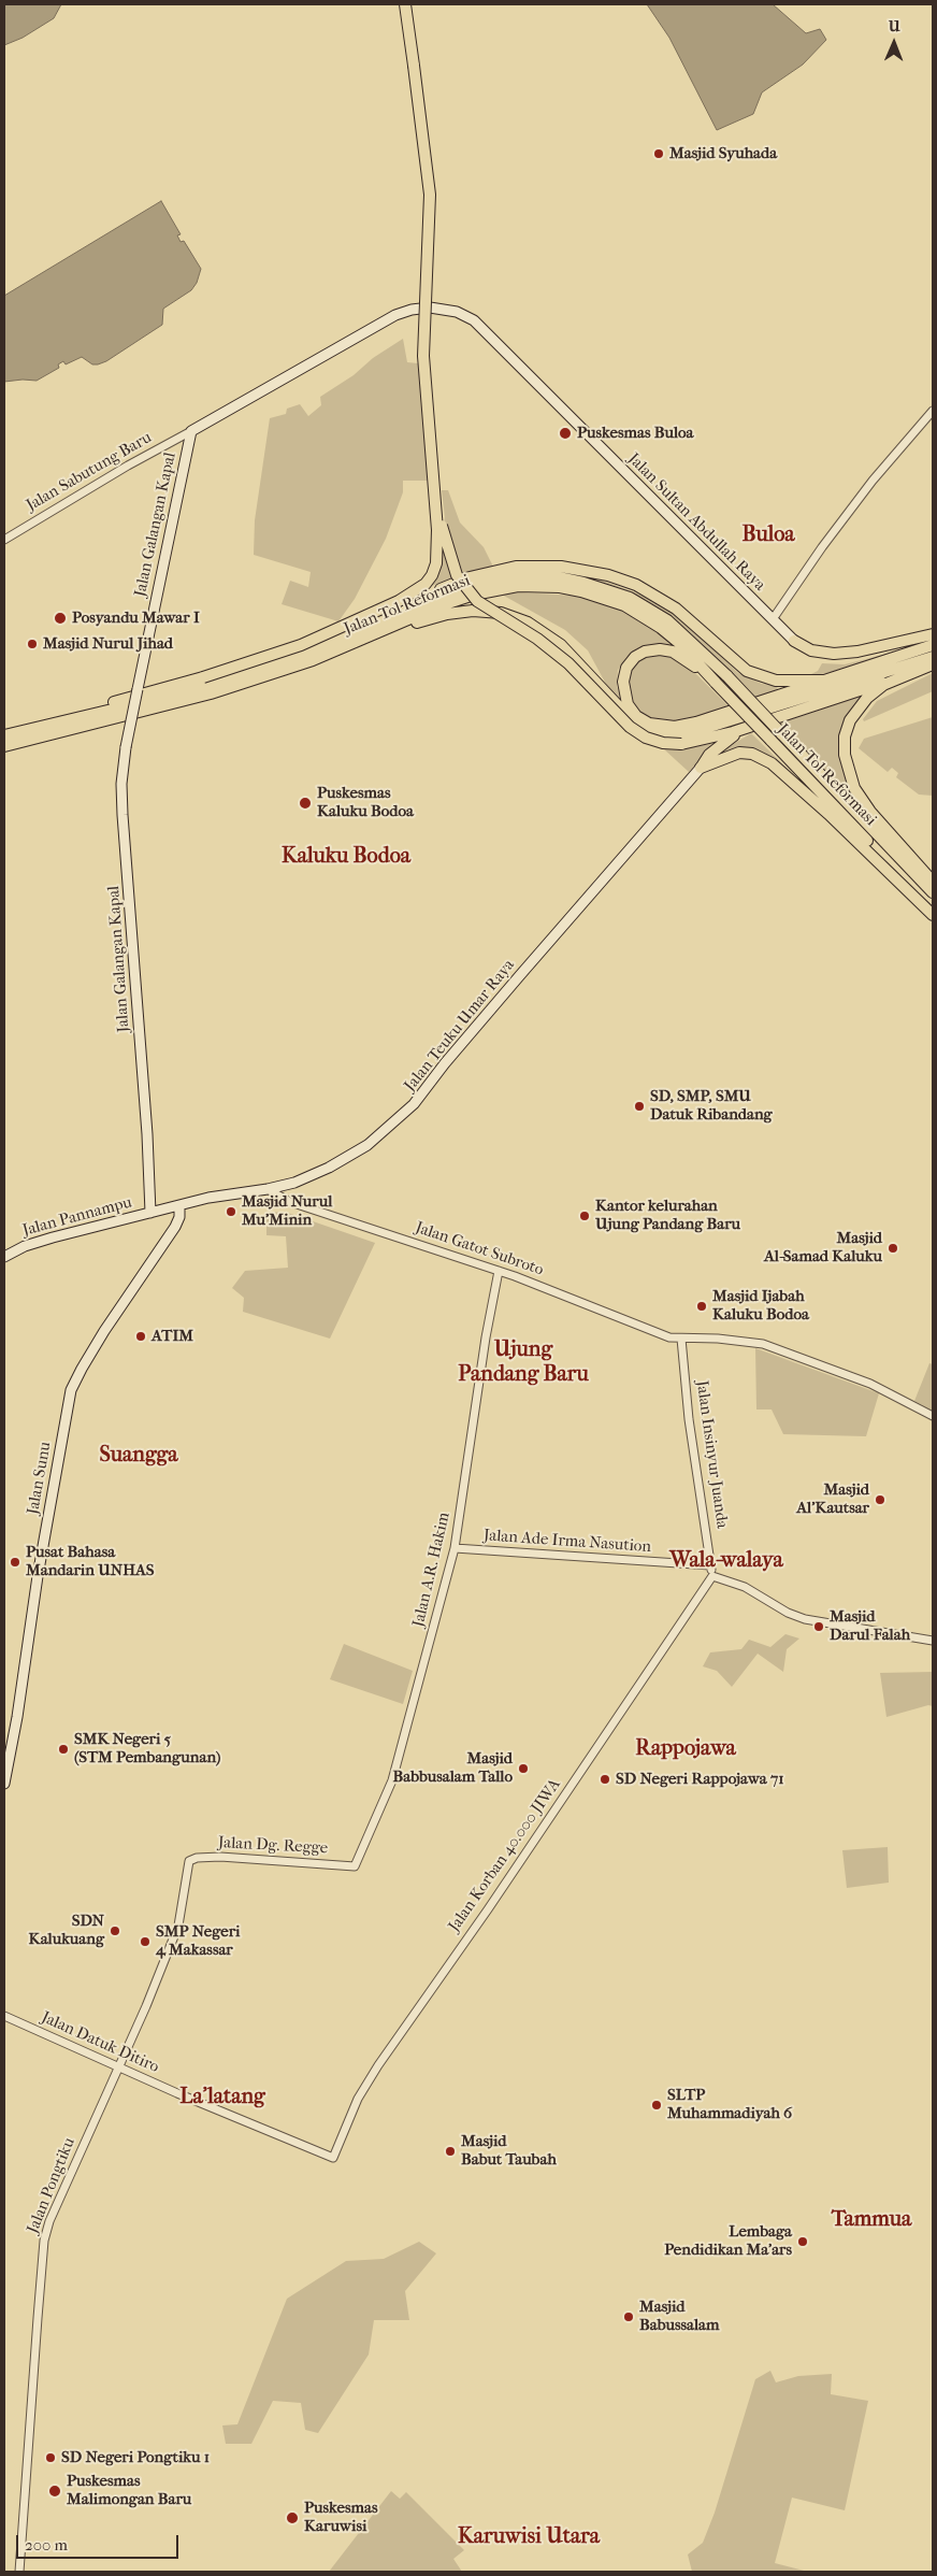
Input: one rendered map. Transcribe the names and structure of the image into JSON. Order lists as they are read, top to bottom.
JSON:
{
  "streets": {
    "highway": ["Jalan Tol Reformasi"],
    "main road": [
      "Jalan Sultan Abdullah Raya",
      "Jalan Galangan Kapal",
      "Jalan Teuku Umar Raya",
      "Jalan Pannampu",
      "Jalan Sunu"
    ],
    "street": [
      "Jalan Sabutung Baru",
      "Jalan Gatot Subroto",
      "Jalan Insinyur Juanda",
      "Jalan Ade Irma Nasution",
      "Jalan A.R. Hakim",
      "Jalan Dg. Regge",
      "Jalan Korban 40.000 JIWA",
      "Jalan Datuk Ditiro",
      "Jalan Pongtiku"
    ]
  },
  "crossings": [
    ["Jalan Sabutung Baru", "Jalan Sultan Abdullah Raya"],
    ["Jalan Sabutung Baru", "Jalan Galangan Kapal"],
    ["Jalan Sultan Abdullah Raya", "Jalan Galangan Kapal"],
    ["Jalan Galangan Kapal", "Jalan Pannampu"],
    ["Jalan Teuku Umar Raya", "Jalan Pannampu"],
    ["Jalan Teuku Umar Raya", "Jalan Gatot Subroto"],
    ["Jalan Teuku Umar Raya", "Jalan Sunu"],
    ["Jalan Pannampu", "Jalan Sunu"],
    ["Jalan Gatot Subroto", "Jalan Insinyur Juanda"],
    ["Jalan Gatot Subroto", "Jalan A.R. Hakim"],
    ["Jalan Insinyur Juanda", "Jalan Ade Irma Nasution"],
    ["Jalan Insinyur Juanda", "Jalan Korban 40.000 JIWA"],
    ["Jalan Ade Irma Nasution", "Jalan A.R. Hakim"],
    ["Jalan A.R. Hakim", "Jalan Dg. Regge"],
    ["Jalan Dg. Regge", "Jalan Pongtiku"],
    ["Jalan Korban 40.000 JIWA", "Jalan Datuk Ditiro"],
    ["Jalan Datuk Ditiro", "Jalan Pongtiku"]
  ],
  "districts": [
    "Buloa",
    "Kaluku Bodoa",
    "Ujung Pandang Baru",
    "Suangga",
    "Wala-walaya",
    "Rappojawa",
    "La'latang",
    "Tammua",
    "Karuwisi Utara"
  ],
  "places": [
    "Masjid Syuhada",
    "Puskesmas Buloa",
    "Posyandu Mawar I",
    "Masjid Nurul Jihad",
    "Puskesmas Kaluku Bodoa",
    "SD, SMP, SMU Datuk Ribandang",
    "Masjid Nurul Mu'Minin",
    "Kantor kelurahan Ujung Pandang Baru",
    "Masjid Al-Samad Kaluku",
    "Masjid Ijabah Kaluku Bodoa",
    "ATIM",
    "Masjid Al'Kautsar",
    "Pusat Bahasa Mandarin UNHAS",
    "Masjid Darul Falah",
    "SMK Negeri 5 (STM Pembangunan)",
    "Masjid Babbusalam Tallo",
    "SD Negeri Rappojawa 71",
    "SDN Kalukuang",
    "SMP Negeri 4 Makassar",
    "SLTP Muhammadiyah 6",
    "Masjid Babut Taubah",
    "Lembaga Pendidikan Ma'ars",
    "Masjid Babussalam",
    "SD Negeri Pongtiku 1",
    "Puskesmas Malimongan Baru",
    "Puskesmas Karuwisi"
  ],
  "scale_bar": "200 m",
  "north": "top"
}
